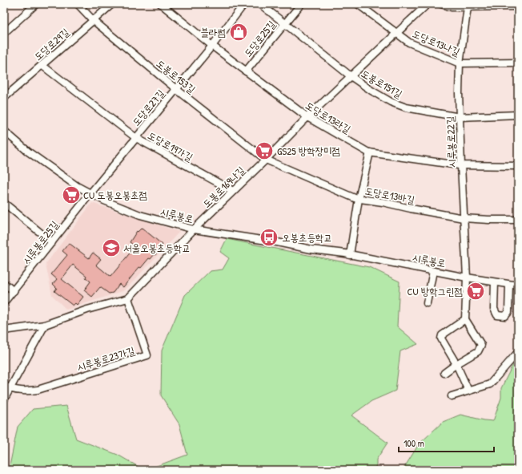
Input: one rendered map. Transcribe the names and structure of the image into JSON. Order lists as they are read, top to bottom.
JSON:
{
  "streets": {
    "street": [
      "도당로25길",
      "도당로13나길",
      "도당로29길",
      "도봉로153길",
      "도봉로151길",
      "도당로27길",
      "도당로13라길",
      "시루봉로22길",
      "도당로19가길",
      "도봉로169나길",
      "도당로13바길",
      "시루봉로",
      "시루봉로25길",
      "시루봉로23가길"
    ]
  },
  "crossings": [
    ["도당로25길", "도봉로151길"],
    ["도당로25길", "도당로13라길"],
    ["도당로13나길", "시루봉로22길"],
    ["도당로13나길", "도봉로169나길"],
    ["도당로29길", "도봉로153길"],
    ["도당로29길", "도당로19가길"],
    ["도봉로153길", "도당로27길"],
    ["도봉로153길", "도봉로169나길"],
    ["도봉로153길", "도당로13바길"],
    ["도봉로151길", "시루봉로22길"],
    ["도봉로151길", "도봉로169나길"],
    ["도당로27길", "도당로13라길"],
    ["도당로27길", "도당로19가길"],
    ["도당로27길", "시루봉로"],
    ["도당로27길", "시루봉로25길"],
    ["도당로13라길", "시루봉로22길"],
    ["도당로13라길", "도봉로169나길"],
    ["시루봉로22길", "도당로13바길"],
    ["시루봉로22길", "시루봉로"],
    ["도당로19가길", "도봉로169나길"],
    ["도봉로169나길", "도당로13바길"],
    ["도봉로169나길", "시루봉로"],
    ["도봉로169나길", "시루봉로23가길"],
    ["시루봉로", "시루봉로25길"]
  ],
  "places": {
    "shop": ["블라썸"],
    "supermarket": ["GS25 방학장미점", "CU 도봉오봉초점", "CU 방학그린점"],
    "bus stop": ["오봉초등학교"],
    "school or university": ["서울오봉초등학교"]
  },
  "scale_bar": "100 m"
}
